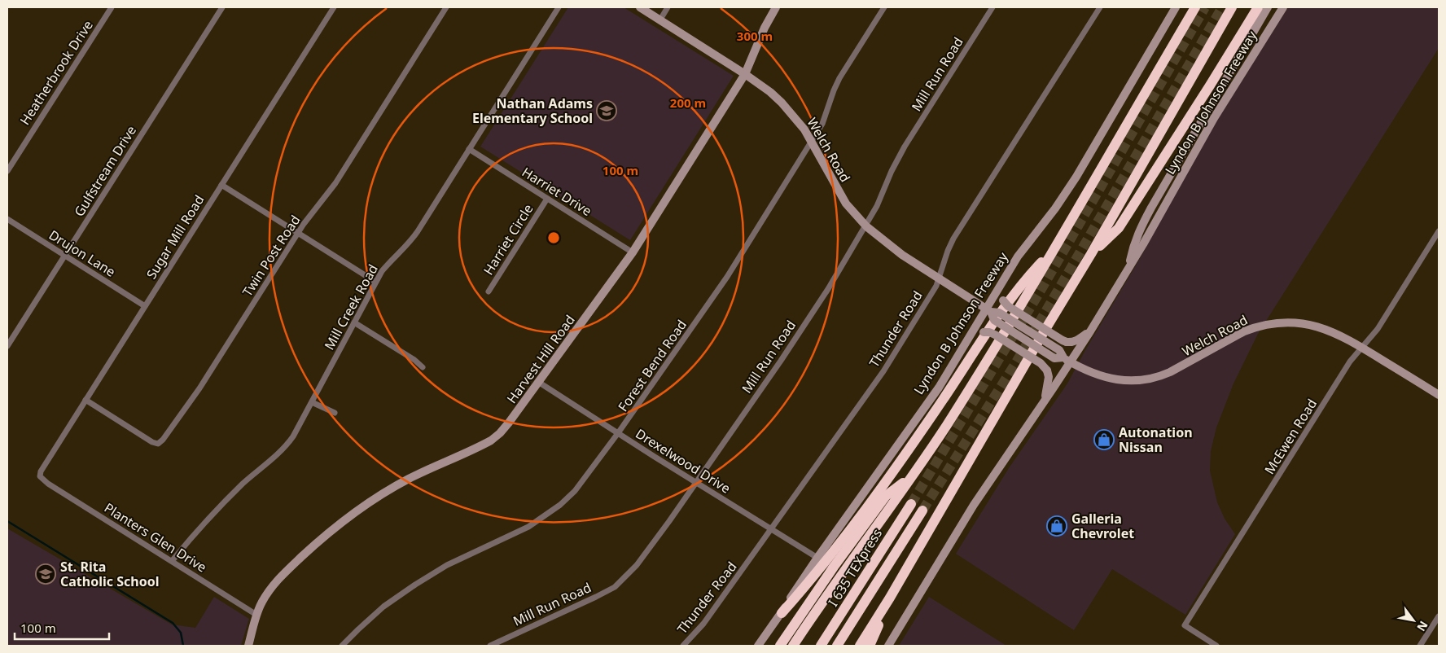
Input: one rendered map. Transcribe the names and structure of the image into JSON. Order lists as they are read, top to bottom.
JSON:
{
  "streets": {
    "highway": ["Lyndon B Johnson Freeway", "I 635 TEXpress"],
    "main road": ["Welch Road", "Harvest Hill Road"],
    "street": [
      "Heatherbrook Drive",
      "Mill Run Road",
      "Gulfstream Drive",
      "Harriet Drive",
      "Sugar Mill Road",
      "Harriet Circle",
      "Drujon Lane",
      "Twin Post Road",
      "Mill Creek Road",
      "Thunder Road",
      "Forest Bend Road",
      "McEwen Road",
      "Drexelwood Drive",
      "Planters Glen Drive"
    ]
  },
  "crossings": [
    ["Mill Run Road", "Welch Road"],
    ["Mill Run Road", "Drexelwood Drive"],
    ["Lyndon B Johnson Freeway", "Welch Road"],
    ["Lyndon B Johnson Freeway", "Drexelwood Drive"],
    ["Welch Road", "Thunder Road"],
    ["Welch Road", "Harvest Hill Road"],
    ["Welch Road", "Forest Bend Road"],
    ["Welch Road", "McEwen Road"],
    ["Gulfstream Drive", "Drujon Lane"],
    ["Harriet Drive", "Harriet Circle"],
    ["Harriet Drive", "Mill Creek Road"],
    ["Harriet Drive", "Harvest Hill Road"],
    ["Sugar Mill Road", "Drujon Lane"],
    ["Sugar Mill Road", "Twin Post Road"],
    ["Sugar Mill Road", "Planters Glen Drive"],
    ["Mill Creek Road", "Planters Glen Drive"],
    ["Thunder Road", "Drexelwood Drive"],
    ["Harvest Hill Road", "Drexelwood Drive"],
    ["Harvest Hill Road", "Planters Glen Drive"],
    ["Forest Bend Road", "Drexelwood Drive"]
  ],
  "places": {
    "school or university": ["Nathan Adams Elementary School", "St. Rita Catholic School"],
    "shop": ["Autonation Nissan", "Galleria Chevrolet"]
  },
  "scale_bar": "100 m",
  "north": "bottom right",
  "rings": ["300 m", "200 m", "100 m"]
}
